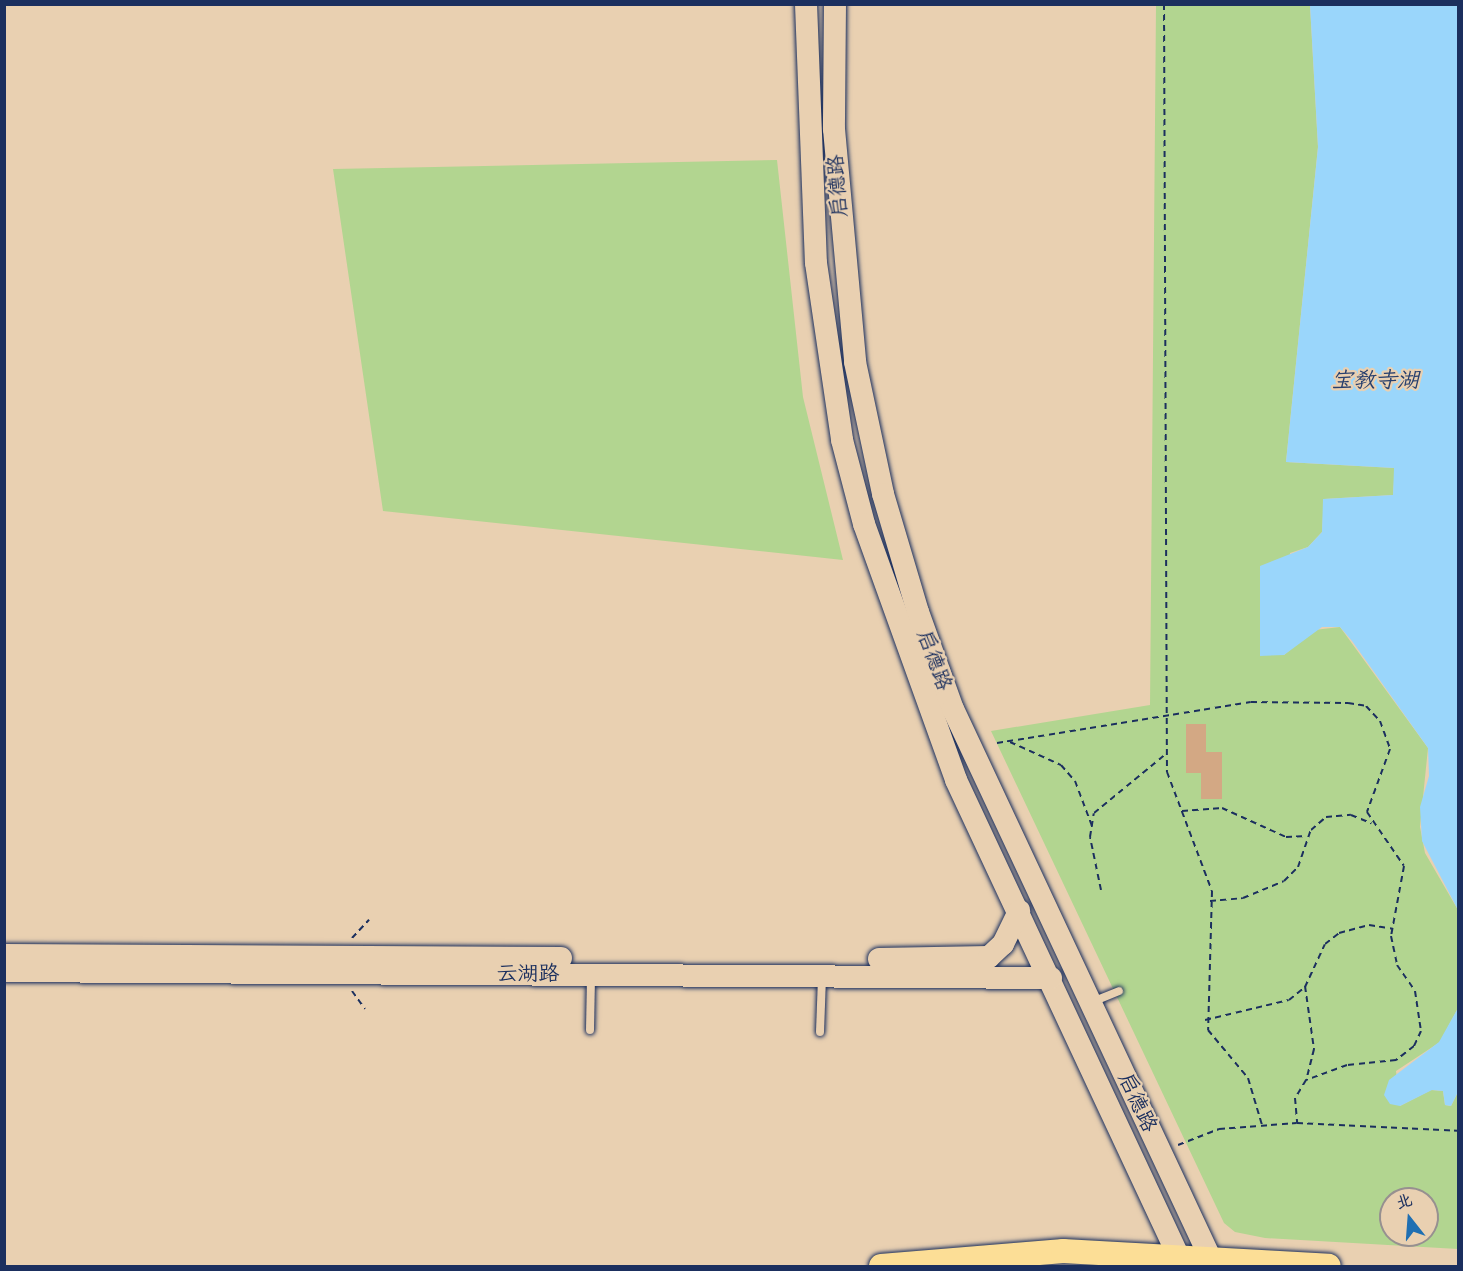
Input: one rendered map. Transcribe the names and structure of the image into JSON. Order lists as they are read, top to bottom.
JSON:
{
  "streets": {
    "main road": ["启德路", "云湖路"]
  },
  "crossings": [
    ["启德路", "云湖路"]
  ],
  "water": ["宝教寺湖"],
  "north": "top"
}
